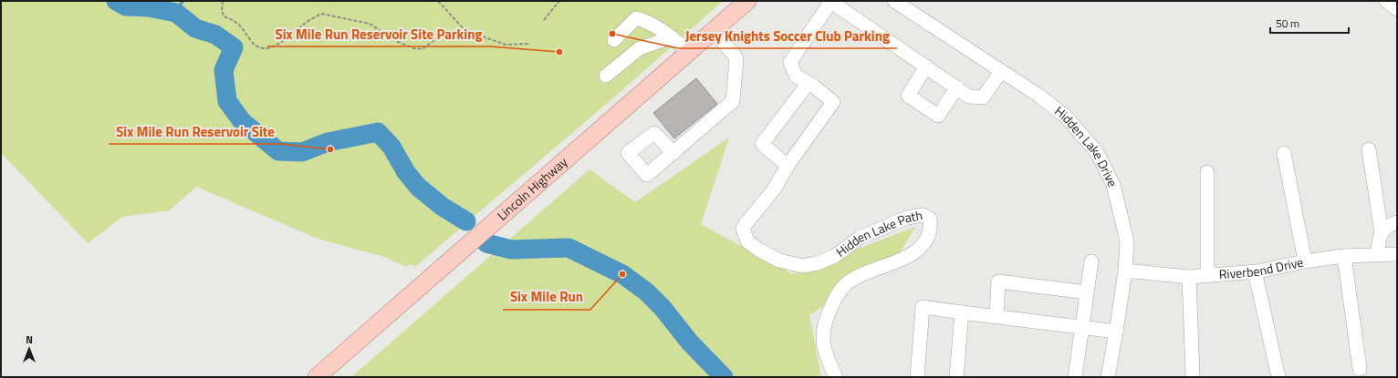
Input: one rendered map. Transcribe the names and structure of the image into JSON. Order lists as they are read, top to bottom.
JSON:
{
  "streets": {
    "main road": ["Lincoln Highway"],
    "street": ["Hidden Lake Drive", "Hidden Lake Path", "Riverbend Drive"]
  },
  "crossings": [
    ["Hidden Lake Drive", "Riverbend Drive"]
  ],
  "places": [
    "Jersey Knights Soccer Club Parking",
    "Six Mile Run Reservoir Site Parking",
    "Six Mile Run Reservoir Site",
    "Six Mile Run"
  ],
  "scale_bar": "50 m",
  "north": "top"
}
